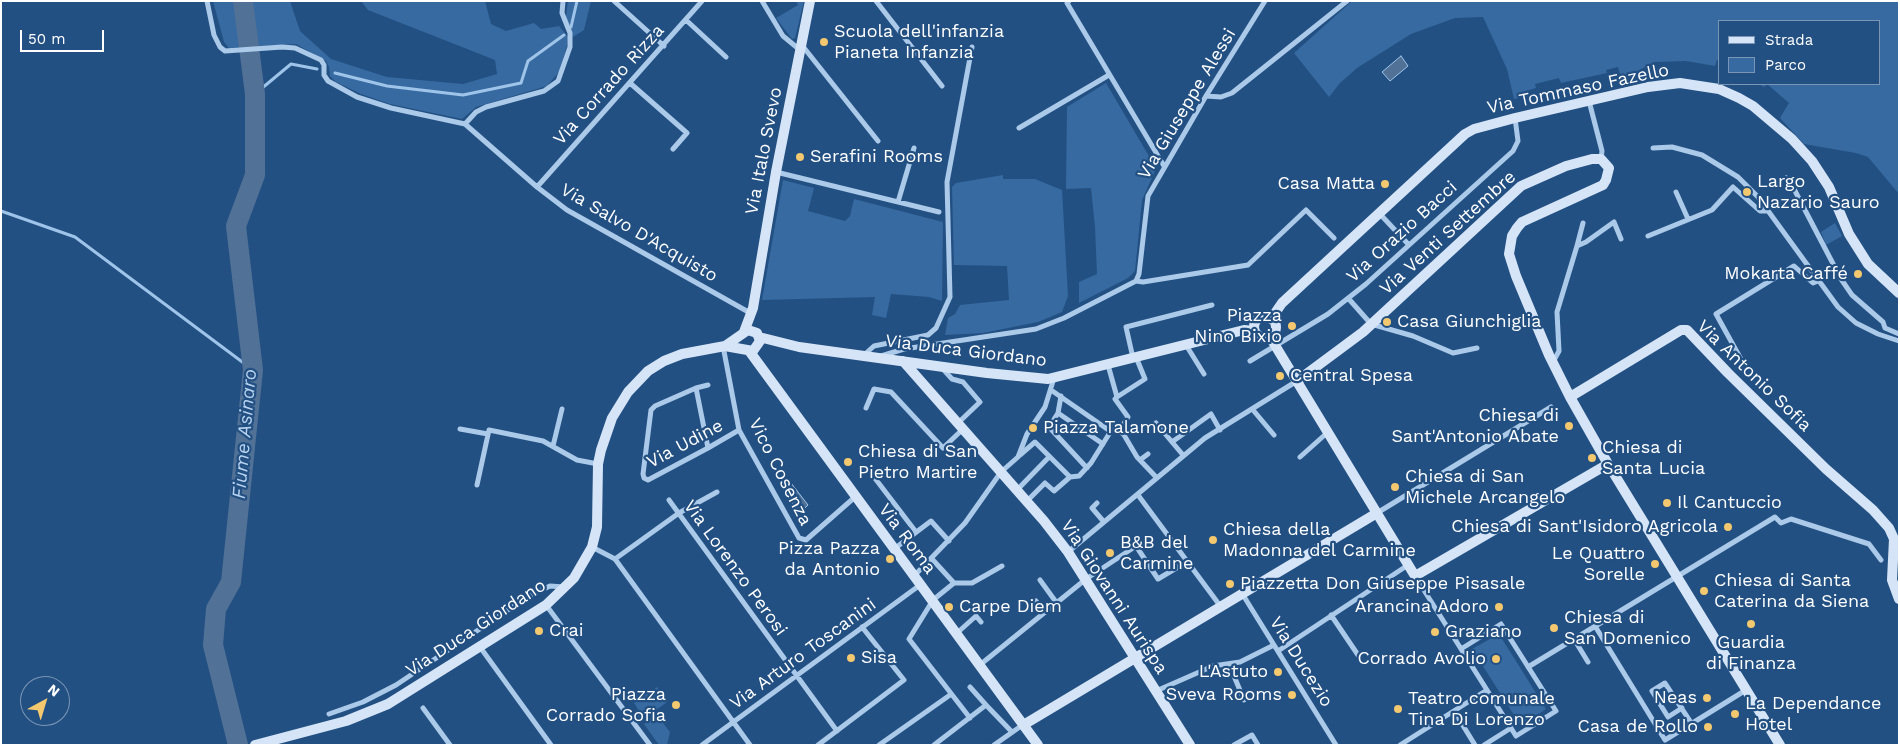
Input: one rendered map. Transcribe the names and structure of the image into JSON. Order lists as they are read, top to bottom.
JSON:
{
  "streets": {
    "main road": [
      "Via Tommaso Fazello",
      "Via Italo Svevo",
      "Via Venti Settembre",
      "Via Duca Giordano",
      "Via Antonio Sofia",
      "Via Roma",
      "Via Giovanni Aurispa"
    ],
    "street": [
      "Via Corrado Rizza",
      "Via Giuseppe Alessi",
      "Via Orazio Bacci",
      "Via Salvo D'Acquisto",
      "Via Udine",
      "Vico Cosenza",
      "Via Lorenzo Perosi",
      "Via Arturo Toscanini",
      "Via Ducezio"
    ]
  },
  "crossings": [
    ["Via Corrado Rizza", "Via Salvo D'Acquisto"],
    ["Via Tommaso Fazello", "Via Orazio Bacci"],
    ["Via Tommaso Fazello", "Via Duca Giordano"],
    ["Via Italo Svevo", "Via Salvo D'Acquisto"],
    ["Via Orazio Bacci", "Via Duca Giordano"],
    ["Via Duca Giordano", "Vico Cosenza"],
    ["Via Duca Giordano", "Via Roma"],
    ["Via Duca Giordano", "Via Giovanni Aurispa"],
    ["Via Udine", "Vico Cosenza"],
    ["Vico Cosenza", "Via Roma"],
    ["Via Roma", "Via Arturo Toscanini"],
    ["Via Lorenzo Perosi", "Via Arturo Toscanini"]
  ],
  "water": ["Fiume Asinaro"],
  "places": [
    "Scuola dell'infanzia Pianeta Infanzia",
    "Serafini Rooms",
    "Casa Matta",
    "Largo Nazario Sauro",
    "Mokarta Caffé",
    "Casa Giunchiglia",
    "Piazza Nino Bixio",
    "Central Spesa",
    "Chiesa di Sant'Antonio Abate",
    "Piazza Talamone",
    "Chiesa di Santa Lucia",
    "Chiesa di San Pietro Martire",
    "Chiesa di San Michele Arcangelo",
    "Il Cantuccio",
    "Chiesa di Sant'Isidoro Agricola",
    "Chiesa della Madonna del Carmine",
    "B&B del Carmine",
    "Pizza Pazza da Antonio",
    "Le Quattro Sorelle",
    "Piazzetta Don Giuseppe Pisasale",
    "Chiesa di Santa Caterina da Siena",
    "Carpe Diem",
    "Arancina Adoro",
    "Guardia di Finanza",
    "Chiesa di San Domenico",
    "Crai",
    "Graziano",
    "Sisa",
    "Corrado Avolio",
    "L'Astuto",
    "Sveva Rooms",
    "Neas",
    "Piazza Corrado Sofia",
    "Teatro comunale Tina Di Lorenzo",
    "La Dependance Hotel",
    "Casa de Rollo"
  ],
  "legend": ["Strada", "Parco"],
  "scale_bar": "50 m",
  "north": "top right"
}
